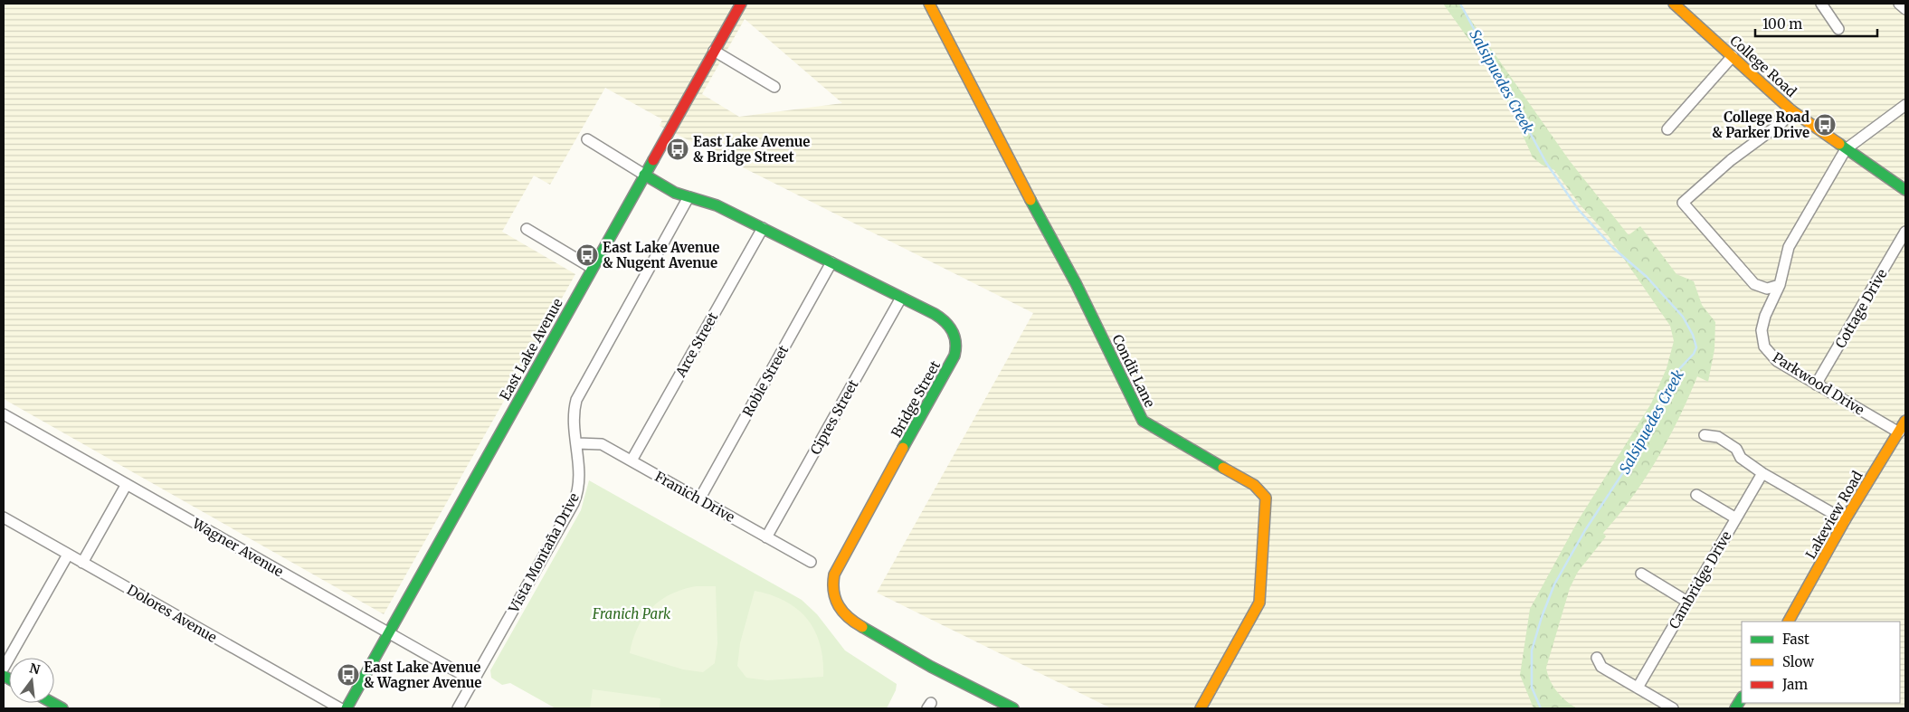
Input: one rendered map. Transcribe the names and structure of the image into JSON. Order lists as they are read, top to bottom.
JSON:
{
  "streets": {
    "street": [
      "College Road",
      "Cottage Drive",
      "Arce Street",
      "East Lake Avenue",
      "Condit Lane",
      "Roble Street",
      "Parkwood Drive",
      "Bridge Street",
      "Cipres Street",
      "Franich Drive",
      "Lakeview Road",
      "Wagner Avenue",
      "Vista Montaña Drive",
      "Cambridge Drive",
      "Dolores Avenue"
    ]
  },
  "crossings": [
    ["College Road", "Parkwood Drive"],
    ["Cottage Drive", "Parkwood Drive"],
    ["Arce Street", "Bridge Street"],
    ["Arce Street", "Franich Drive"],
    ["East Lake Avenue", "Bridge Street"],
    ["East Lake Avenue", "Wagner Avenue"],
    ["Roble Street", "Bridge Street"],
    ["Roble Street", "Franich Drive"],
    ["Parkwood Drive", "Lakeview Road"],
    ["Bridge Street", "Cipres Street"],
    ["Bridge Street", "Vista Montaña Drive"],
    ["Cipres Street", "Franich Drive"],
    ["Franich Drive", "Vista Montaña Drive"],
    ["Wagner Avenue", "Vista Montaña Drive"]
  ],
  "water": ["Salsipuedes Creek"],
  "parks": ["Franich Park"],
  "places": {
    "bus stop": [
      "College Road & Parker Drive",
      "East Lake Avenue & Bridge Street",
      "East Lake Avenue & Nugent Avenue",
      "East Lake Avenue & Wagner Avenue"
    ]
  },
  "legend": ["Fast", "Slow", "Jam"],
  "scale_bar": "100 m",
  "north": "top"
}
